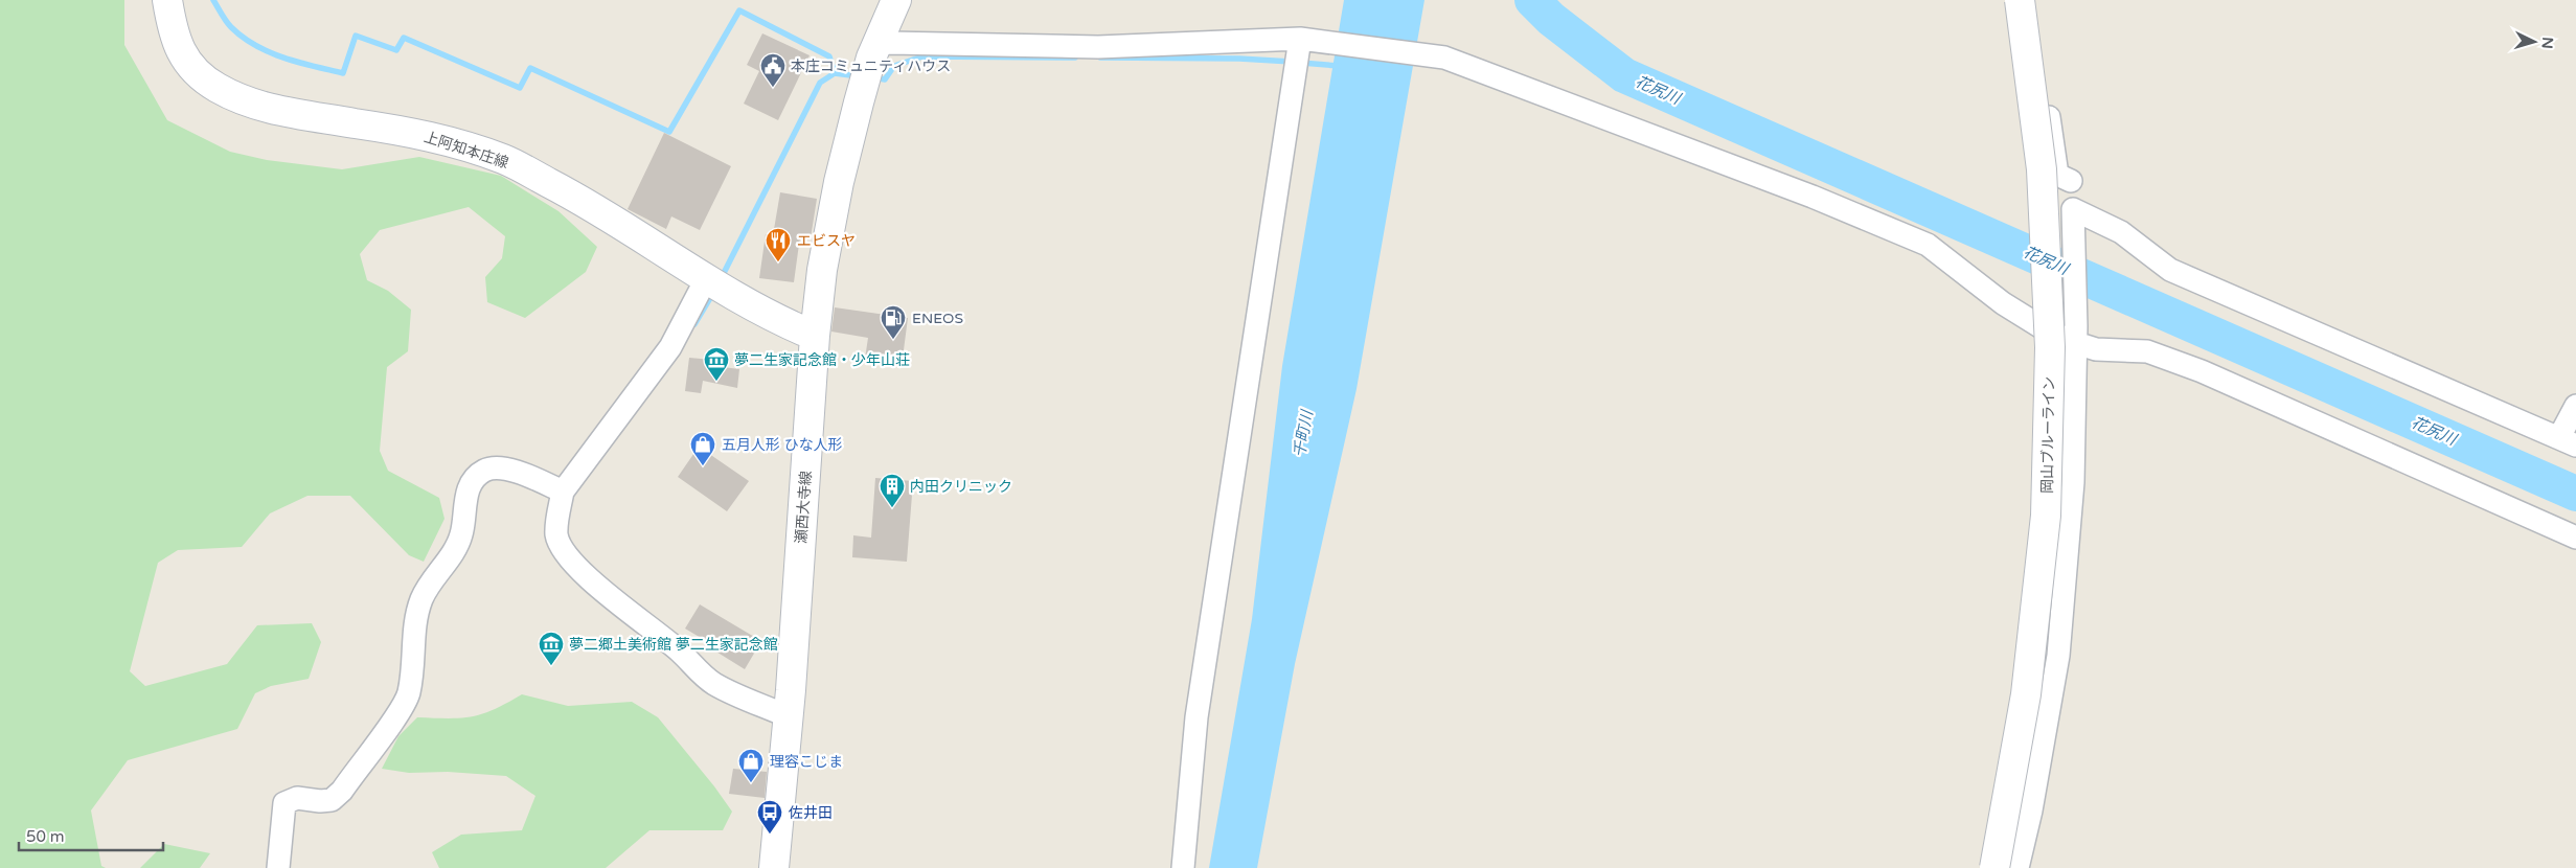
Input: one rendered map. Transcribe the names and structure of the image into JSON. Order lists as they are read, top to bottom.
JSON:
{
  "streets": {
    "main road": ["上阿知本庄線", "岡山ブルーライン", "瀬西大寺線"]
  },
  "crossings": [
    ["上阿知本庄線", "瀬西大寺線"]
  ],
  "water": ["花尻川", "千町川"],
  "places": {
    "public building": ["本庄コミュニティハウス"],
    "restaurant": ["エビスヤ"],
    "fuel station": ["ENEOS"],
    "museum": ["夢二生家記念館・少年山荘", "夢二郷土美術館 夢二生家記念館"],
    "shop": ["五月人形 ひな人形", "理容こじま"],
    "building": ["内田クリニック"],
    "bus stop": ["佐井田"]
  },
  "scale_bar": "50 m",
  "north": "right"
}
